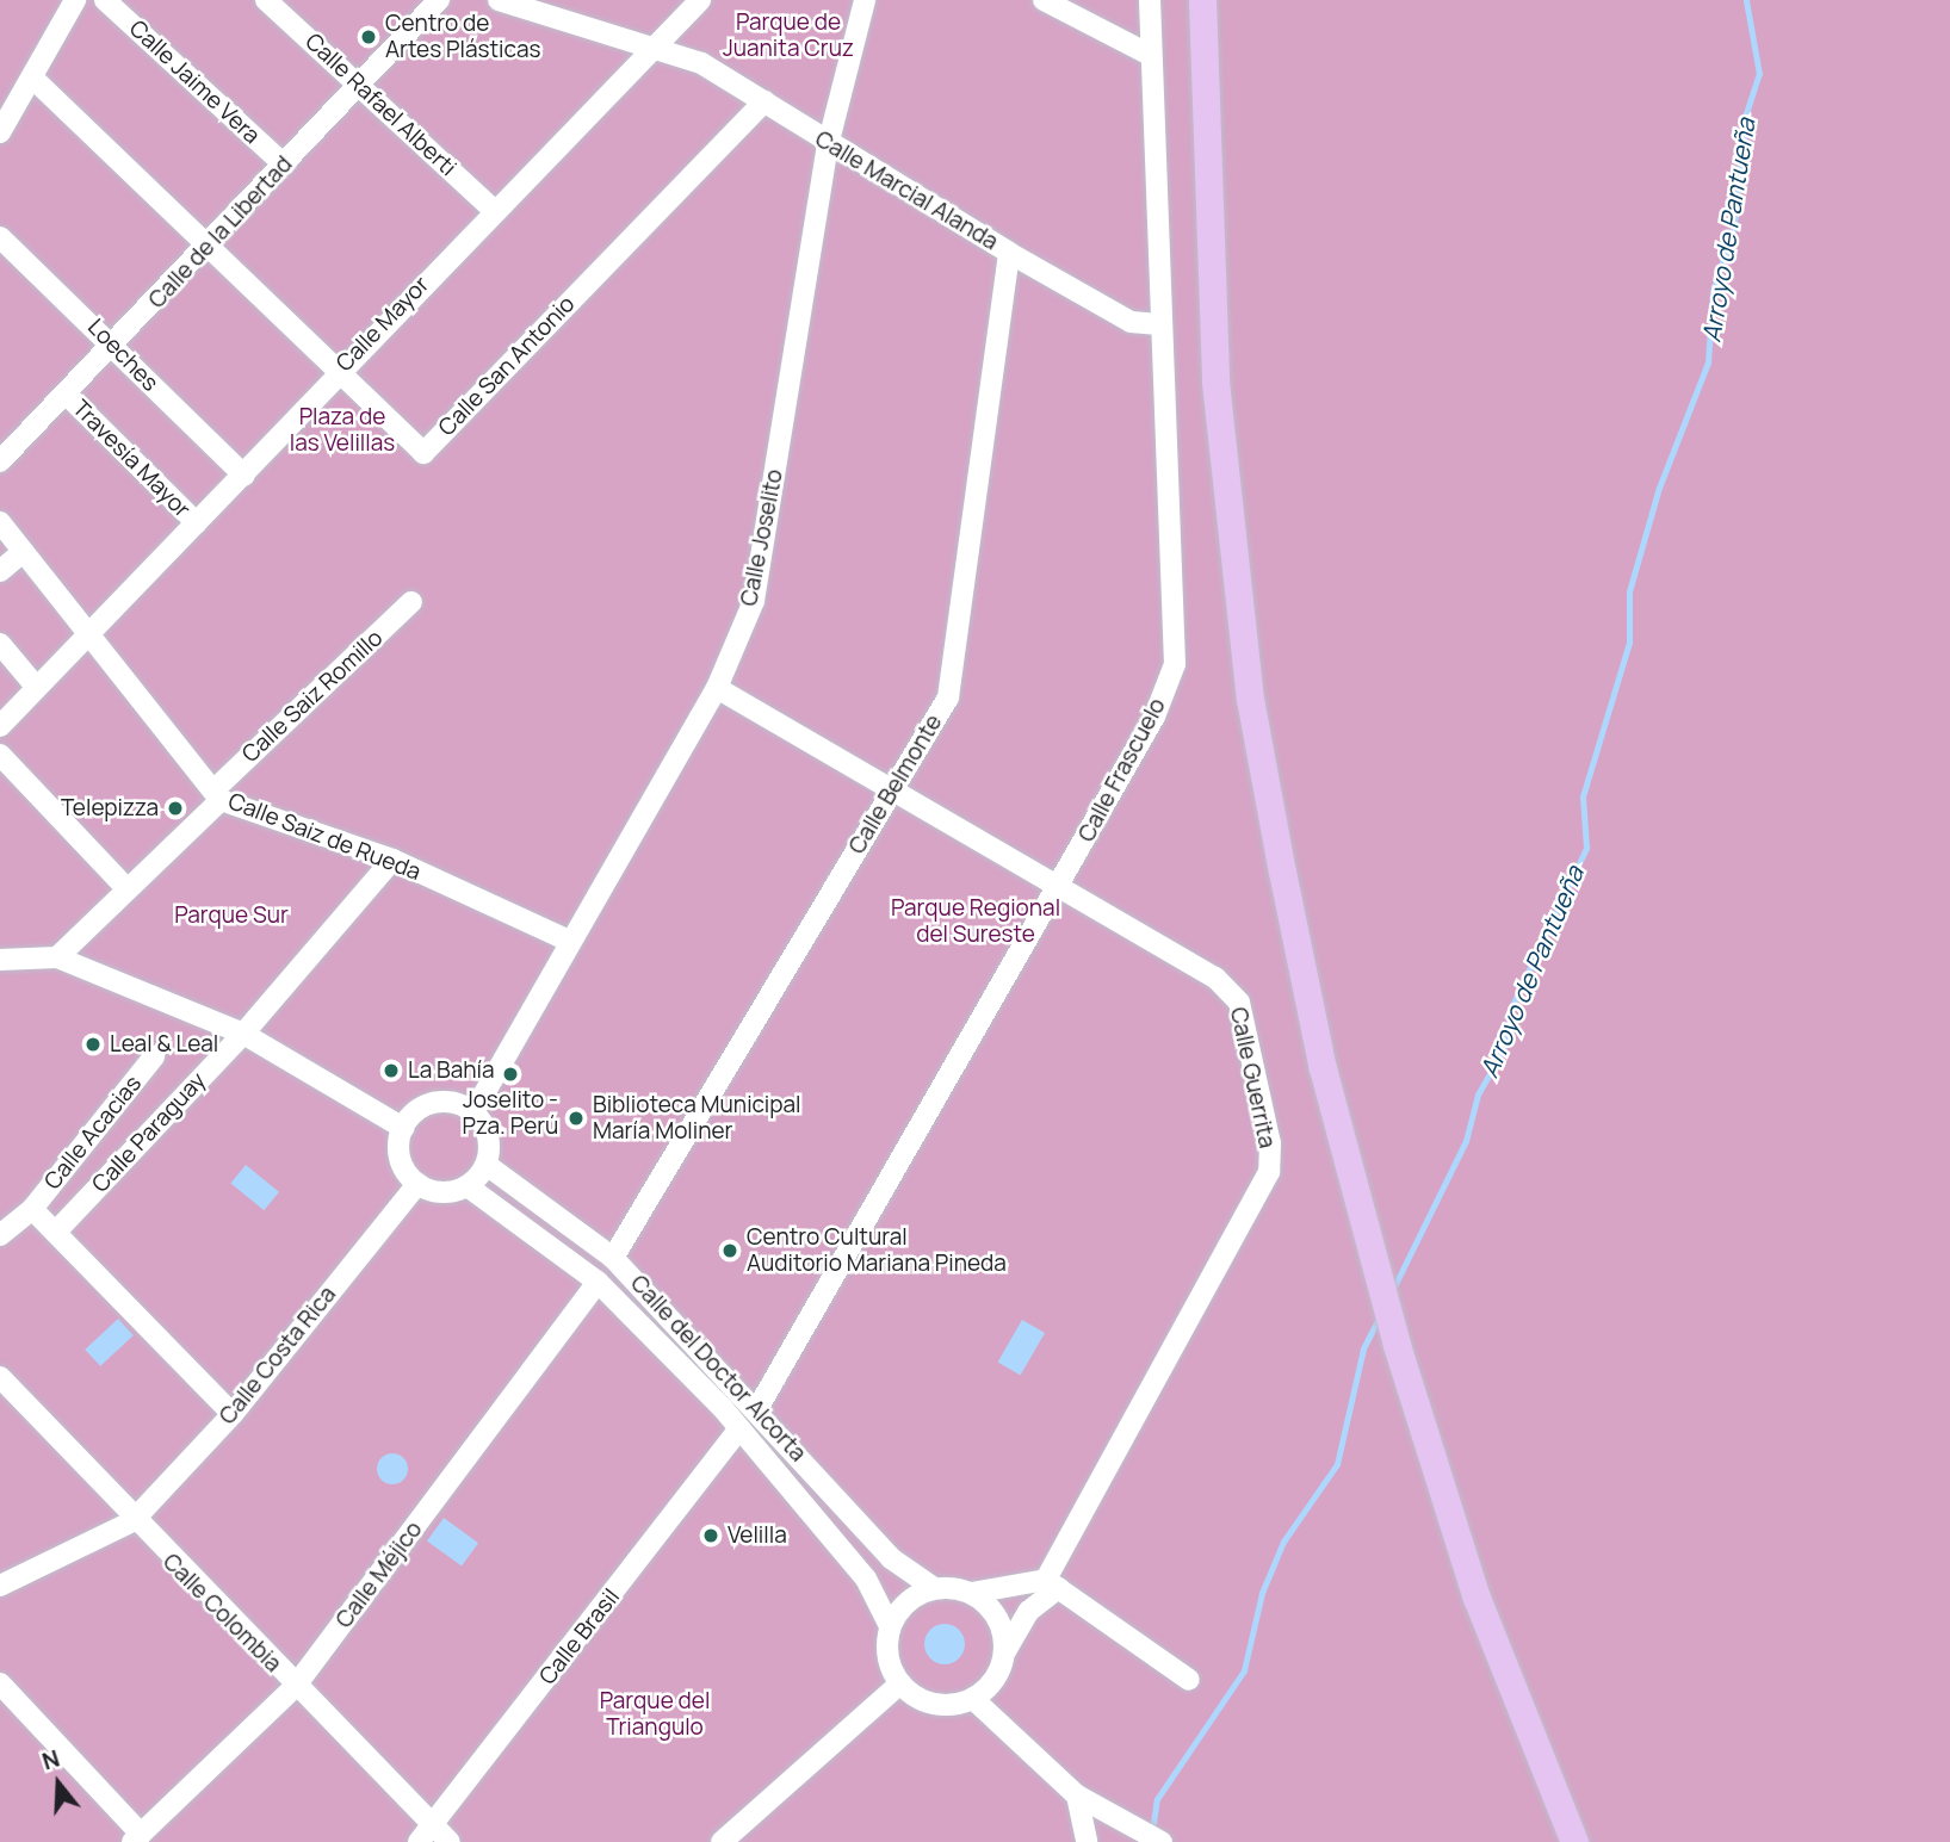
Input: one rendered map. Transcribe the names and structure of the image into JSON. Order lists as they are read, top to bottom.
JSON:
{
  "streets": {
    "street": [
      "Calle Jaime Vera",
      "Calle Rafael Alberti",
      "Calle Marcial Alanda",
      "Calle de la Libertad",
      "Calle Mayor",
      "Loeches",
      "Calle San Antonio",
      "Travesía Mayor",
      "Calle Joselito",
      "Calle Saiz Romillo",
      "Calle Frascuelo",
      "Calle Belmonte",
      "Calle Saiz de Rueda",
      "Calle Guerrita",
      "Calle Acacias",
      "Calle Paraguay",
      "Calle Costa Rica",
      "Calle del Doctor Alcorta",
      "Calle Méjico",
      "Calle Colombia",
      "Calle Brasil"
    ]
  },
  "crossings": [
    ["Calle Jaime Vera", "Calle de la Libertad"],
    ["Calle Rafael Alberti", "Calle de la Libertad"],
    ["Calle Rafael Alberti", "Calle Mayor"],
    ["Calle Marcial Alanda", "Calle Mayor"],
    ["Calle Marcial Alanda", "Calle San Antonio"],
    ["Calle Marcial Alanda", "Calle Joselito"],
    ["Calle Marcial Alanda", "Calle Frascuelo"],
    ["Calle Marcial Alanda", "Calle Belmonte"],
    ["Calle de la Libertad", "Loeches"],
    ["Calle de la Libertad", "Calle San Antonio"],
    ["Calle de la Libertad", "Travesía Mayor"],
    ["Calle Mayor", "Loeches"],
    ["Calle Mayor", "Calle San Antonio"],
    ["Calle Mayor", "Travesía Mayor"],
    ["Calle Mayor", "Calle Saiz de Rueda"],
    ["Calle Joselito", "Calle Saiz de Rueda"],
    ["Calle Joselito", "Calle Guerrita"],
    ["Calle Joselito", "Calle Costa Rica"],
    ["Calle Joselito", "Calle del Doctor Alcorta"],
    ["Calle Saiz Romillo", "Calle Saiz de Rueda"],
    ["Calle Frascuelo", "Calle Guerrita"],
    ["Calle Frascuelo", "Calle del Doctor Alcorta"],
    ["Calle Belmonte", "Calle Guerrita"],
    ["Calle Belmonte", "Calle del Doctor Alcorta"],
    ["Calle Saiz de Rueda", "Calle Paraguay"],
    ["Calle Guerrita", "Calle del Doctor Alcorta"],
    ["Calle Costa Rica", "Calle del Doctor Alcorta"],
    ["Calle Costa Rica", "Calle Colombia"],
    ["Calle del Doctor Alcorta", "Calle Méjico"],
    ["Calle del Doctor Alcorta", "Calle Brasil"],
    ["Calle Méjico", "Calle Colombia"],
    ["Calle Colombia", "Calle Brasil"]
  ],
  "water": ["Arroyo de Pantueña"],
  "parks": [
    "Parque de Juanita Cruz",
    "Plaza de las Velillas",
    "Parque Regional del Sureste",
    "Parque Sur",
    "Parque del Triangulo"
  ],
  "places": [
    "Centro de Artes Plásticas",
    "Telepizza",
    "Leal & Leal",
    "La Bahía",
    "Joselito - Pza. Perú",
    "Biblioteca Municipal María Moliner",
    "Centro Cultural Auditorio Mariana Pineda",
    "Velilla"
  ],
  "north": "top"
}
